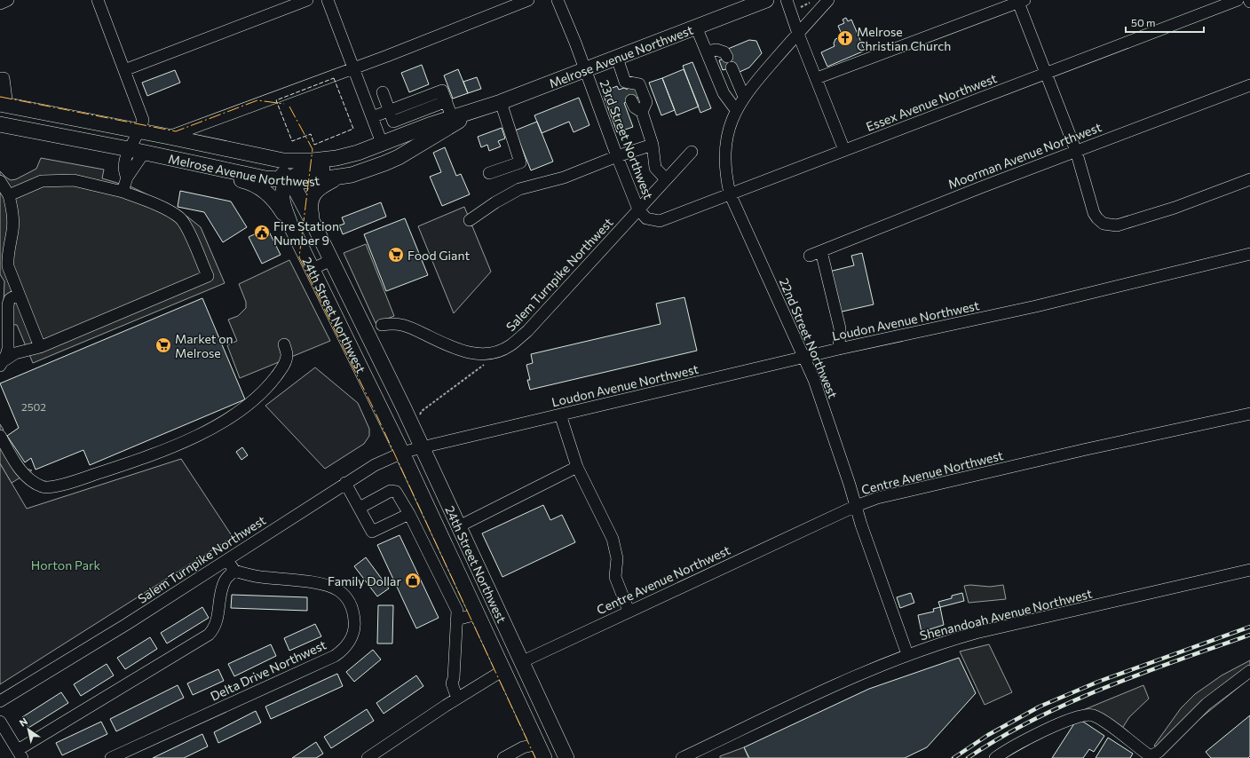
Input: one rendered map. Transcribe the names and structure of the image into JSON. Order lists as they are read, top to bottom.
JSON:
{
  "streets": {
    "main road": ["Melrose Avenue Northwest", "24th Street Northwest"],
    "street": [
      "Essex Avenue Northwest",
      "23rd Street Northwest",
      "Moorman Avenue Northwest",
      "Salem Turnpike Northwest",
      "Loudon Avenue Northwest",
      "22nd Street Northwest",
      "Centre Avenue Northwest",
      "Shenandoah Avenue Northwest",
      "Delta Drive Northwest"
    ]
  },
  "crossings": [
    ["Melrose Avenue Northwest", "23rd Street Northwest"],
    ["Melrose Avenue Northwest", "24th Street Northwest"],
    ["Essex Avenue Northwest", "23rd Street Northwest"],
    ["Essex Avenue Northwest", "Salem Turnpike Northwest"],
    ["Essex Avenue Northwest", "22nd Street Northwest"],
    ["23rd Street Northwest", "Salem Turnpike Northwest"],
    ["Salem Turnpike Northwest", "24th Street Northwest"],
    ["Salem Turnpike Northwest", "Loudon Avenue Northwest"],
    ["24th Street Northwest", "Loudon Avenue Northwest"],
    ["24th Street Northwest", "Centre Avenue Northwest"],
    ["Loudon Avenue Northwest", "22nd Street Northwest"],
    ["22nd Street Northwest", "Centre Avenue Northwest"],
    ["22nd Street Northwest", "Shenandoah Avenue Northwest"]
  ],
  "parks": ["Horton Park"],
  "places": {
    "church": ["Melrose Christian Church"],
    "public building": ["Fire Station Number 9"],
    "supermarket": ["Food Giant", "Market on Melrose"],
    "shop": ["Family Dollar"]
  },
  "house_numbers": ["2502"],
  "scale_bar": "50 m",
  "north": "top left"
}
